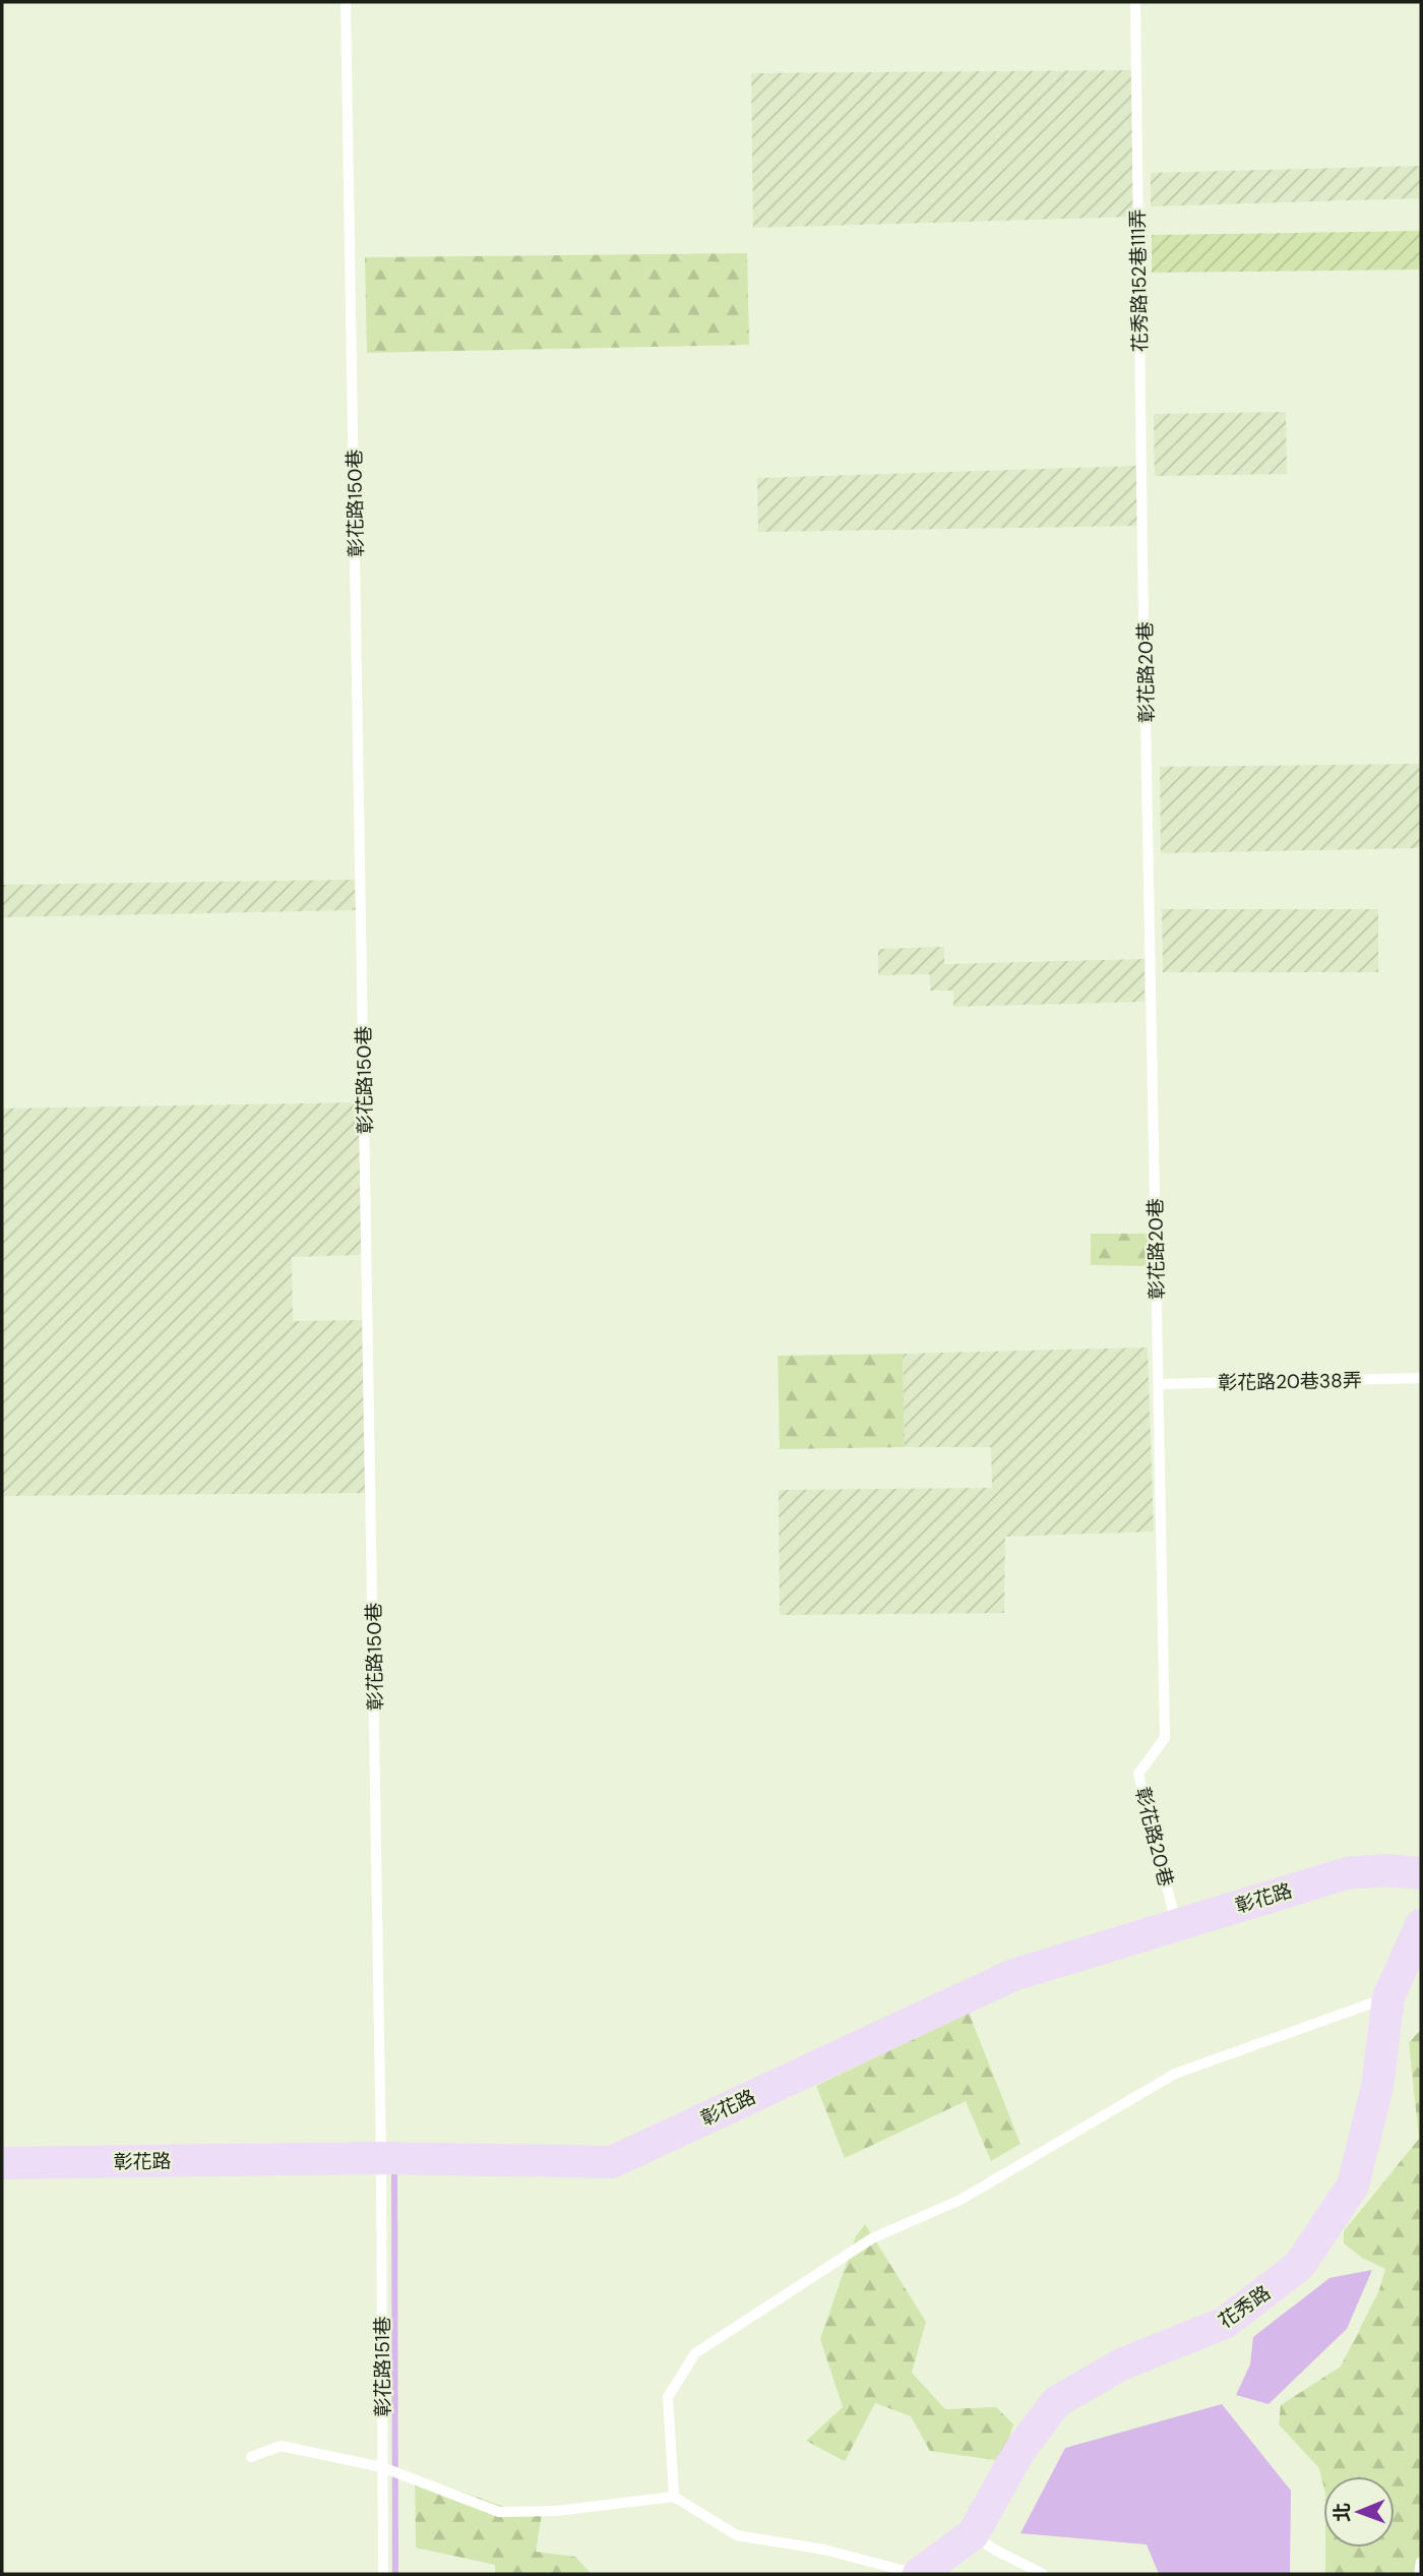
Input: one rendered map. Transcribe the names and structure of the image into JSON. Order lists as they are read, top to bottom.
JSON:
{
  "streets": {
    "street": ["彰花路", "花秀路"],
    "lane": [
      "花秀路152巷111弄",
      "彰花路150巷",
      "彰花路20巷",
      "彰花路20巷38弄",
      "彰花路151巷"
    ]
  },
  "crossings": [
    ["花秀路152巷111弄", "彰花路20巷"],
    ["彰花路150巷", "彰花路"],
    ["彰花路150巷", "彰花路151巷"],
    ["彰花路20巷", "彰花路20巷38弄"],
    ["彰花路20巷", "彰花路"],
    ["彰花路", "彰花路151巷"]
  ],
  "north": "left"
}
